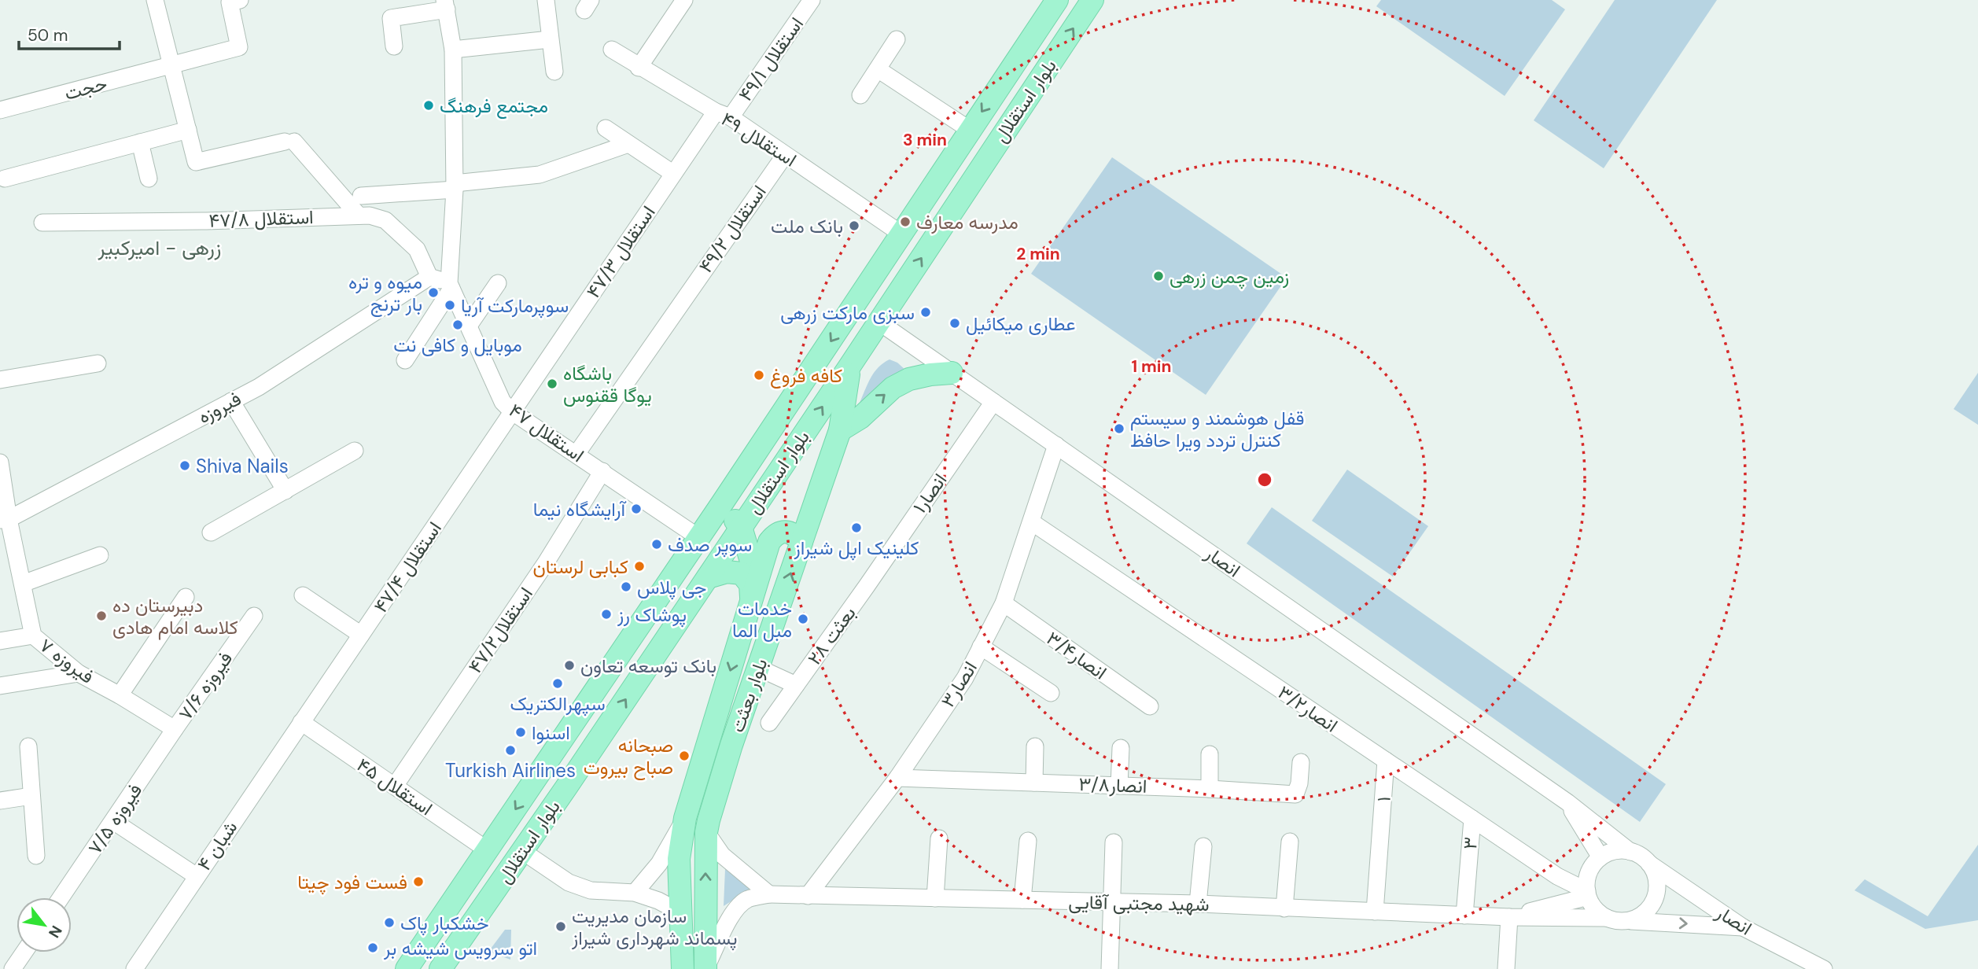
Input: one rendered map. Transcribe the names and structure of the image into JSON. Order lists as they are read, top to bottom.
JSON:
{
  "streets": {
    "main road": ["بلوار استقلال", "بلوار بعثت"],
    "street": [
      "۴۹/۱ استقلال",
      "حجت",
      "۴۹ استقلال",
      "۴۷/۸ استقلال",
      "۴۹/۲ استقلال",
      "۴۷/۳ استقلال",
      "فیروزه",
      "۴۷ استقلال",
      "انصار۱",
      "انصار",
      "۴۷/۴ استقلال",
      "استقلال۴۷/۲",
      "بعثت ۲۸",
      "انصار۳/۴",
      "۷ فیروزه",
      "انصار۳",
      "۷/۶ فیروزه",
      "انصار۳/۲",
      "انصار۳/۸",
      "۴۵ استقلال",
      "۱",
      "۷/۵ فیروزه",
      "۳",
      "۴ شبان",
      "شهید مجتبی آقایی"
    ]
  },
  "crossings": [
    ["۴۹/۱ استقلال", "۴۹ استقلال"],
    ["۴۹/۱ استقلال", "۴۷/۳ استقلال"],
    ["بلوار استقلال", "۴۹ استقلال"],
    ["بلوار استقلال", "۴۷ استقلال"],
    ["بلوار استقلال", "انصار"],
    ["بلوار استقلال", "بلوار بعثت"],
    ["بلوار استقلال", "۴۵ استقلال"],
    ["۴۹ استقلال", "۴۹/۲ استقلال"],
    ["۴۷/۸ استقلال", "فیروزه"],
    ["۴۹/۲ استقلال", "۴۷ استقلال"],
    ["۴۷/۳ استقلال", "۴۷ استقلال"],
    ["۴۷/۳ استقلال", "۴۷/۴ استقلال"],
    ["فیروزه", "۷ فیروزه"],
    ["۴۷ استقلال", "۴۷/۴ استقلال"],
    ["۴۷ استقلال", "استقلال۴۷/۲"],
    ["انصار۱", "انصار"],
    ["انصار۱", "بعثت ۲۸"],
    ["انصار", "انصار۳"],
    ["انصار", "انصار۳/۲"],
    ["انصار", "شهید مجتبی آقایی"],
    ["۴۷/۴ استقلال", "۴۵ استقلال"],
    ["۴۷/۴ استقلال", "۴ شبان"],
    ["استقلال۴۷/۲", "۴۵ استقلال"],
    ["بعثت ۲۸", "بلوار بعثت"],
    ["انصار۳/۴", "انصار۳"],
    ["۷ فیروزه", "۷/۶ فیروزه"],
    ["۷ فیروزه", "۷/۵ فیروزه"],
    ["انصار۳", "انصار۳/۲"],
    ["انصار۳", "انصار۳/۸"],
    ["انصار۳", "شهید مجتبی آقایی"],
    ["۷/۶ فیروزه", "۷/۵ فیروزه"],
    ["بلوار بعثت", "شهید مجتبی آقایی"],
    ["انصار۳/۲", "۱"],
    ["انصار۳/۲", "۳"],
    ["انصار۳/۲", "شهید مجتبی آقایی"],
    ["۴۵ استقلال", "۴ شبان"],
    ["۱", "شهید مجتبی آقایی"],
    ["۳", "شهید مجتبی آقایی"]
  ],
  "districts": ["زرهی - امیرکبیر"],
  "places": [
    "مجتمع فرهنگ",
    "مدرسه معارف",
    "بانک ملت",
    "زمین چمن زرهی",
    "میوه و تره بار ترنج",
    "سوپرمارکت آریا",
    "سبزی مارکت زرهی",
    "عطاری میکائیل",
    "موبایل و کافی نت",
    "کافه فروغ",
    "باشگاه یوگا ققنوس",
    "قفل هوشمند و سیستم کنترل تردد ویرا حافظ",
    "Shiva Nails",
    "آرایشگاه نیما",
    "کلینیک اپل شیراز",
    "سوپر صدف",
    "کبابی لرستان",
    "جی پلاس",
    "پوشاک رز",
    "دبیرستان ده کلاسه امام هادی",
    "خدمات مبل الما",
    "بانک توسعه تعاون",
    "سپهرالکتریک",
    "اسنوا",
    "Turkish Airlines",
    "صبحانه صباح بیروت",
    "فست فود چیتا",
    "خشکبار پاک",
    "سازمان مدیریت پسماند شهرداری شیراز",
    "اتو سرویس شیشه بر"
  ],
  "scale_bar": "50 m",
  "north": "bottom right",
  "rings": ["3 min", "2 min", "1 min"]
}
